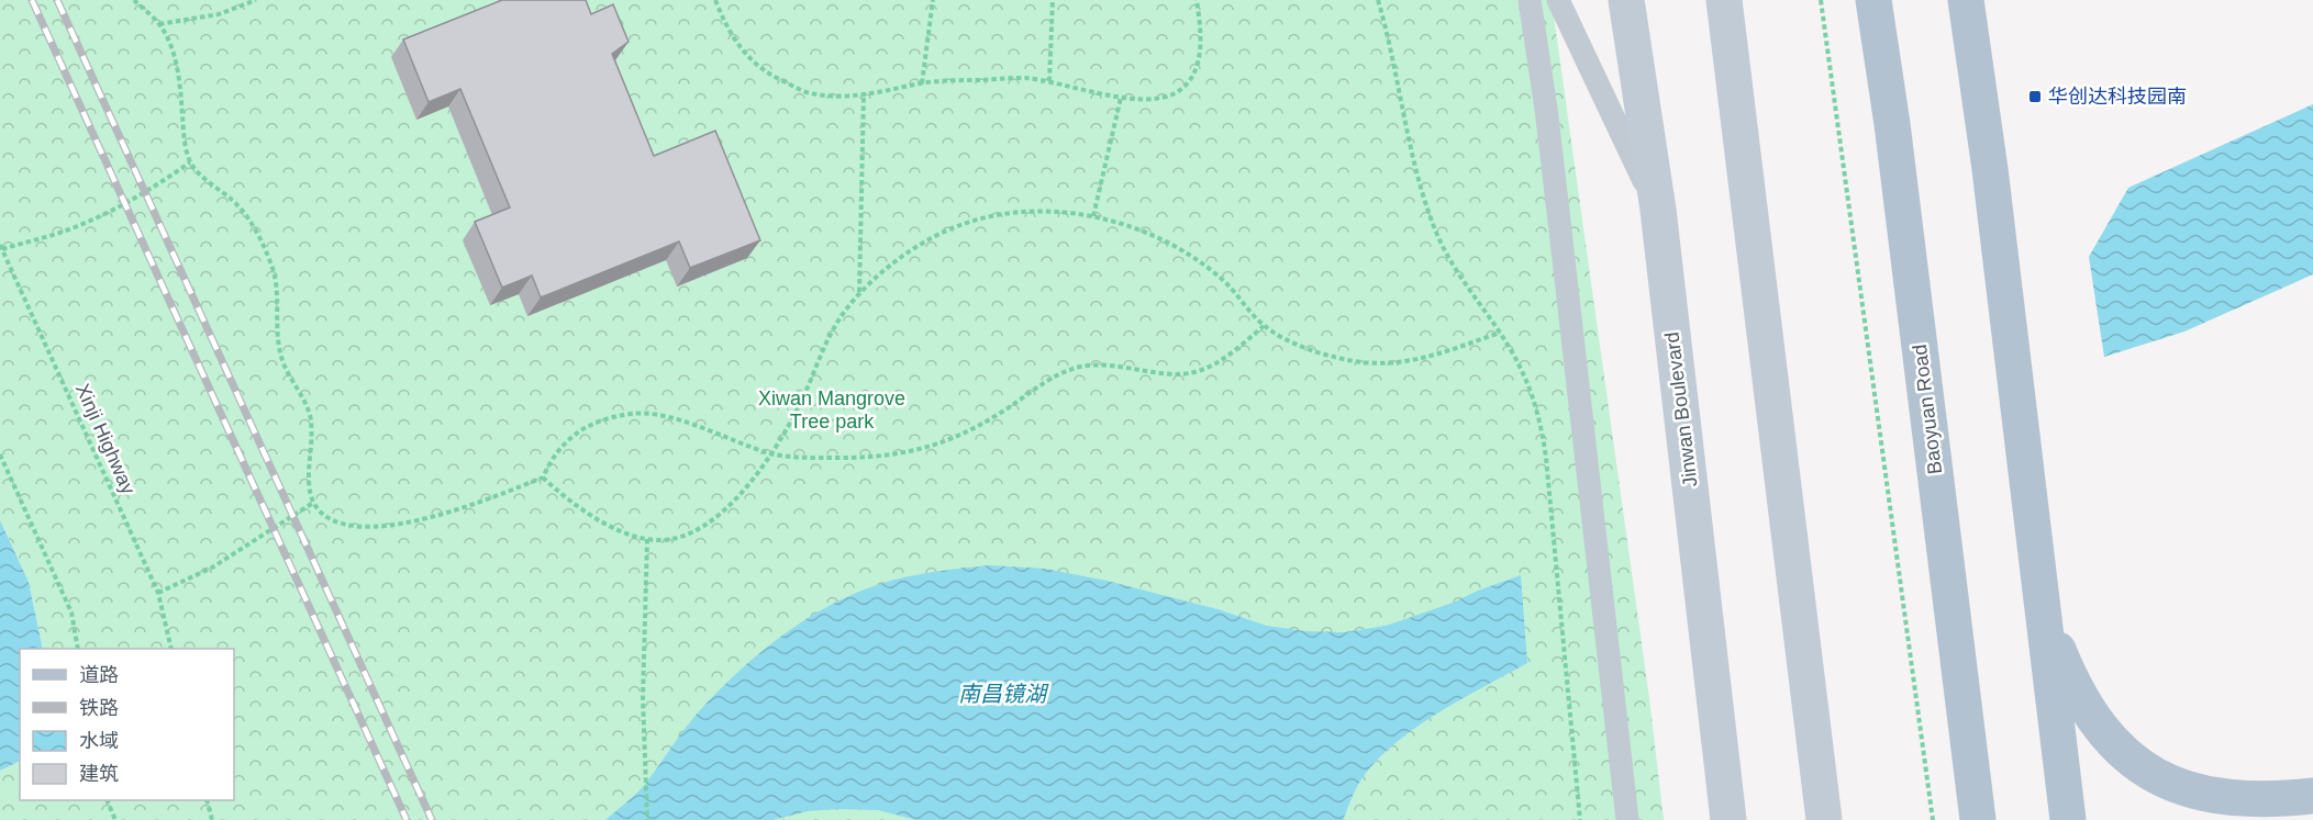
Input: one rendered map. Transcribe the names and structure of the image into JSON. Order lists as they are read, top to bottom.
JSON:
{
  "streets": {
    "main road": ["Jinwan Boulevard", "Baoyuan Road"],
    "path": ["Xinji Highway"]
  },
  "water": ["南昌镜湖"],
  "parks": ["Xiwan Mangrove Tree park"],
  "places": {
    "transit": ["华创达科技园南"]
  },
  "legend": [
    "道路",
    "铁路",
    "水域",
    "建筑"
  ]
}
